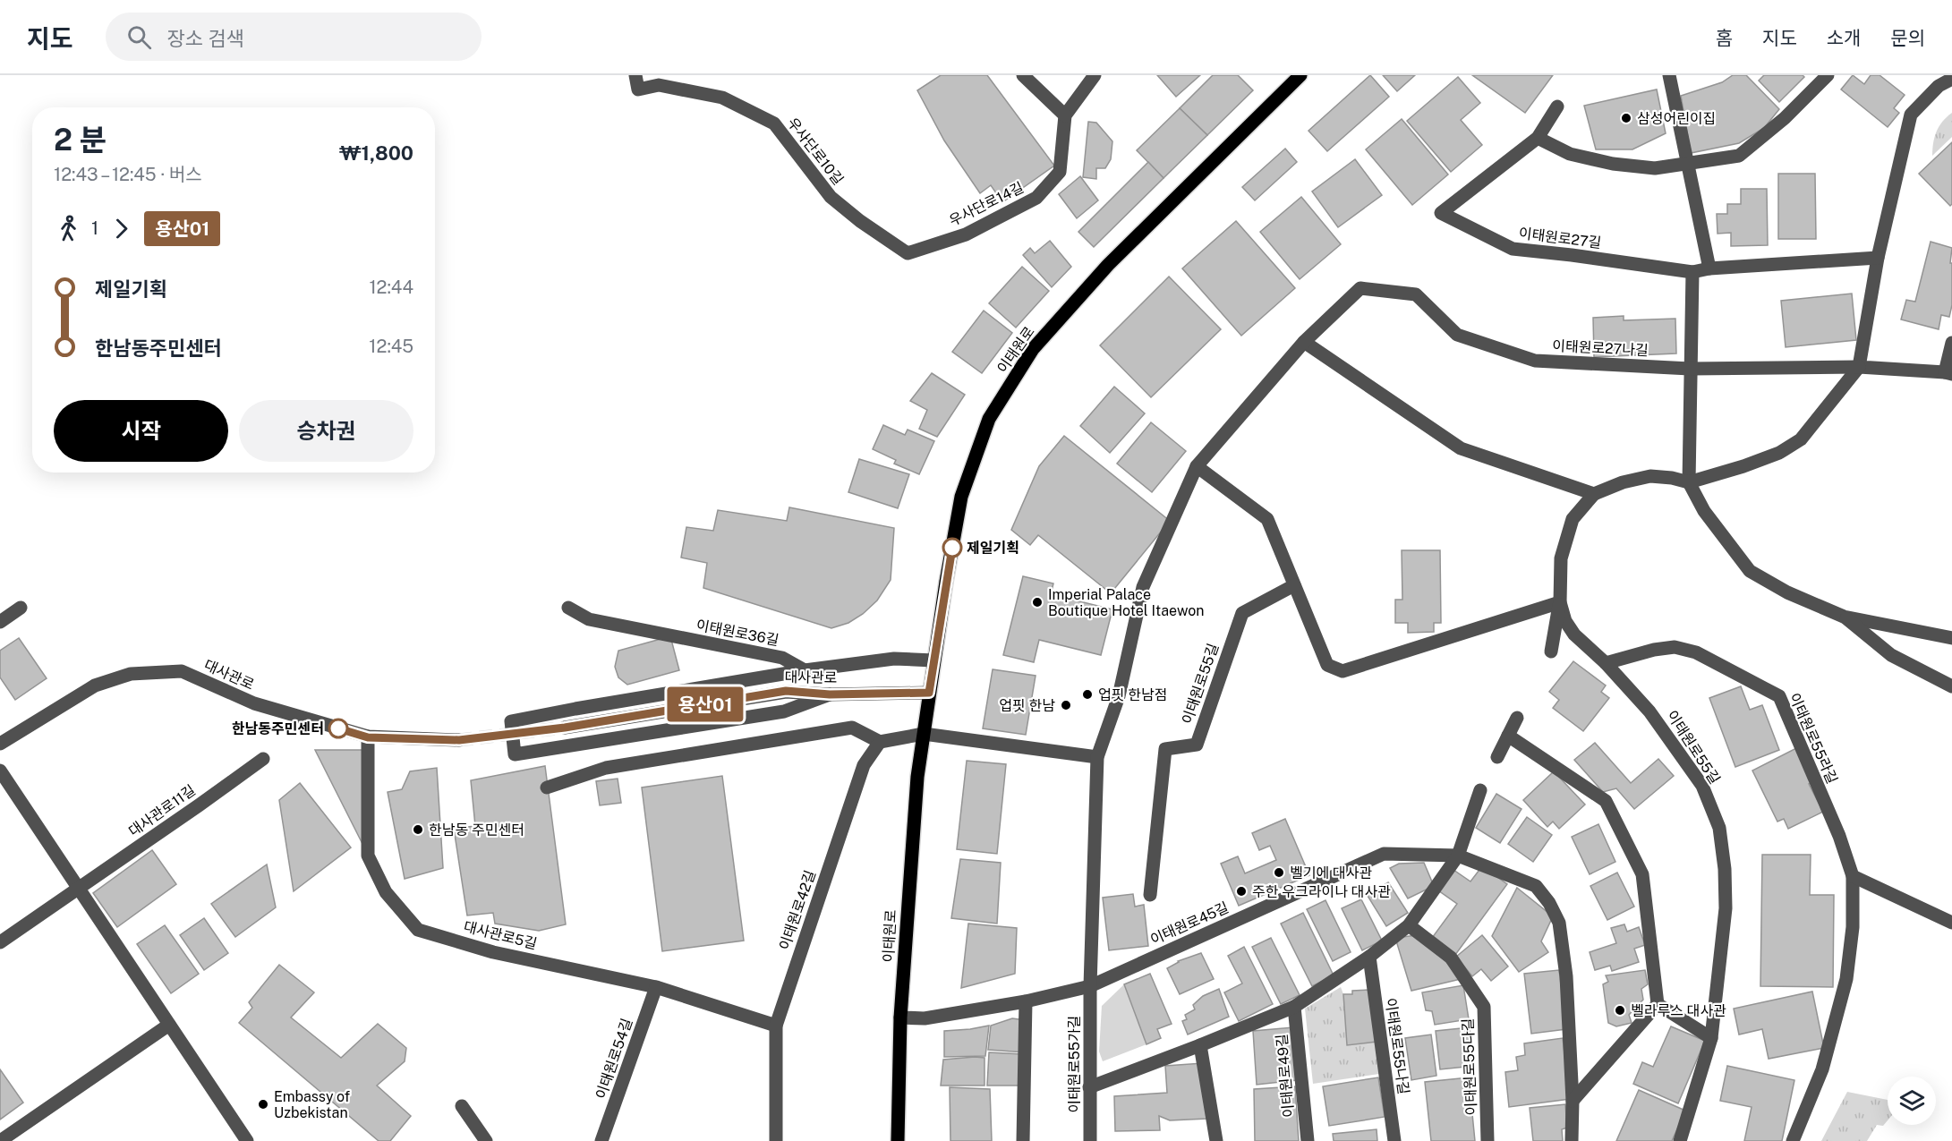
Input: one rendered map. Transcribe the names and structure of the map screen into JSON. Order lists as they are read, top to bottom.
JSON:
{
  "streets": {
    "main road": ["이태원로"],
    "street": [
      "우사단로10길",
      "우사단로14길",
      "이태원로27길",
      "이태원로27나길",
      "이태원로36길",
      "대사관로",
      "이태원로55길",
      "이태원로55라길",
      "대사관로11길",
      "이태원로42길",
      "이태원로45길",
      "대사관로5길",
      "이태원로55나길",
      "이태원로54길",
      "이태원로55가길",
      "이태원로55다길",
      "이태원로49길"
    ]
  },
  "crossings": [
    ["우사단로10길", "우사단로14길"],
    ["이태원로27나길", "이태원로55길"],
    ["이태원로", "대사관로"],
    ["이태원로", "이태원로45길"],
    ["대사관로", "대사관로5길"],
    ["이태원로55길", "이태원로55라길"],
    ["이태원로42길", "대사관로5길"],
    ["이태원로45길", "이태원로55가길"],
    ["대사관로5길", "이태원로54길"]
  ],
  "places": [
    "삼성어린이집",
    "제일기획",
    "Imperial Palace Boutique Hotel Itaewon",
    "업핏 한남점",
    "업핏 한남",
    "한남동주민센터",
    "한남동 주민센터",
    "벨기에 대사관",
    "주한 우크라이나 대사관",
    "벨라루스 대사관",
    "Embassy of Uzbekistan"
  ],
  "lines": ["bus line 용산01"],
  "page": {
    "header": "지도",
    "search": "장소 검색",
    "nav": [
      "홈",
      "지도",
      "소개",
      "문의"
    ],
    "on_map": "용산01",
    "heading": ["2 분", "12:43 – 12:45 · 버스", "₩1,800"],
    "legs": ["1", "용산01"],
    "list": [
      {
        "name": "제일기획",
        "value": "12:44"
      },
      {
        "name": "한남동주민센터",
        "value": "12:45"
      }
    ],
    "buttons": ["시작", "승차권"]
  }
}
